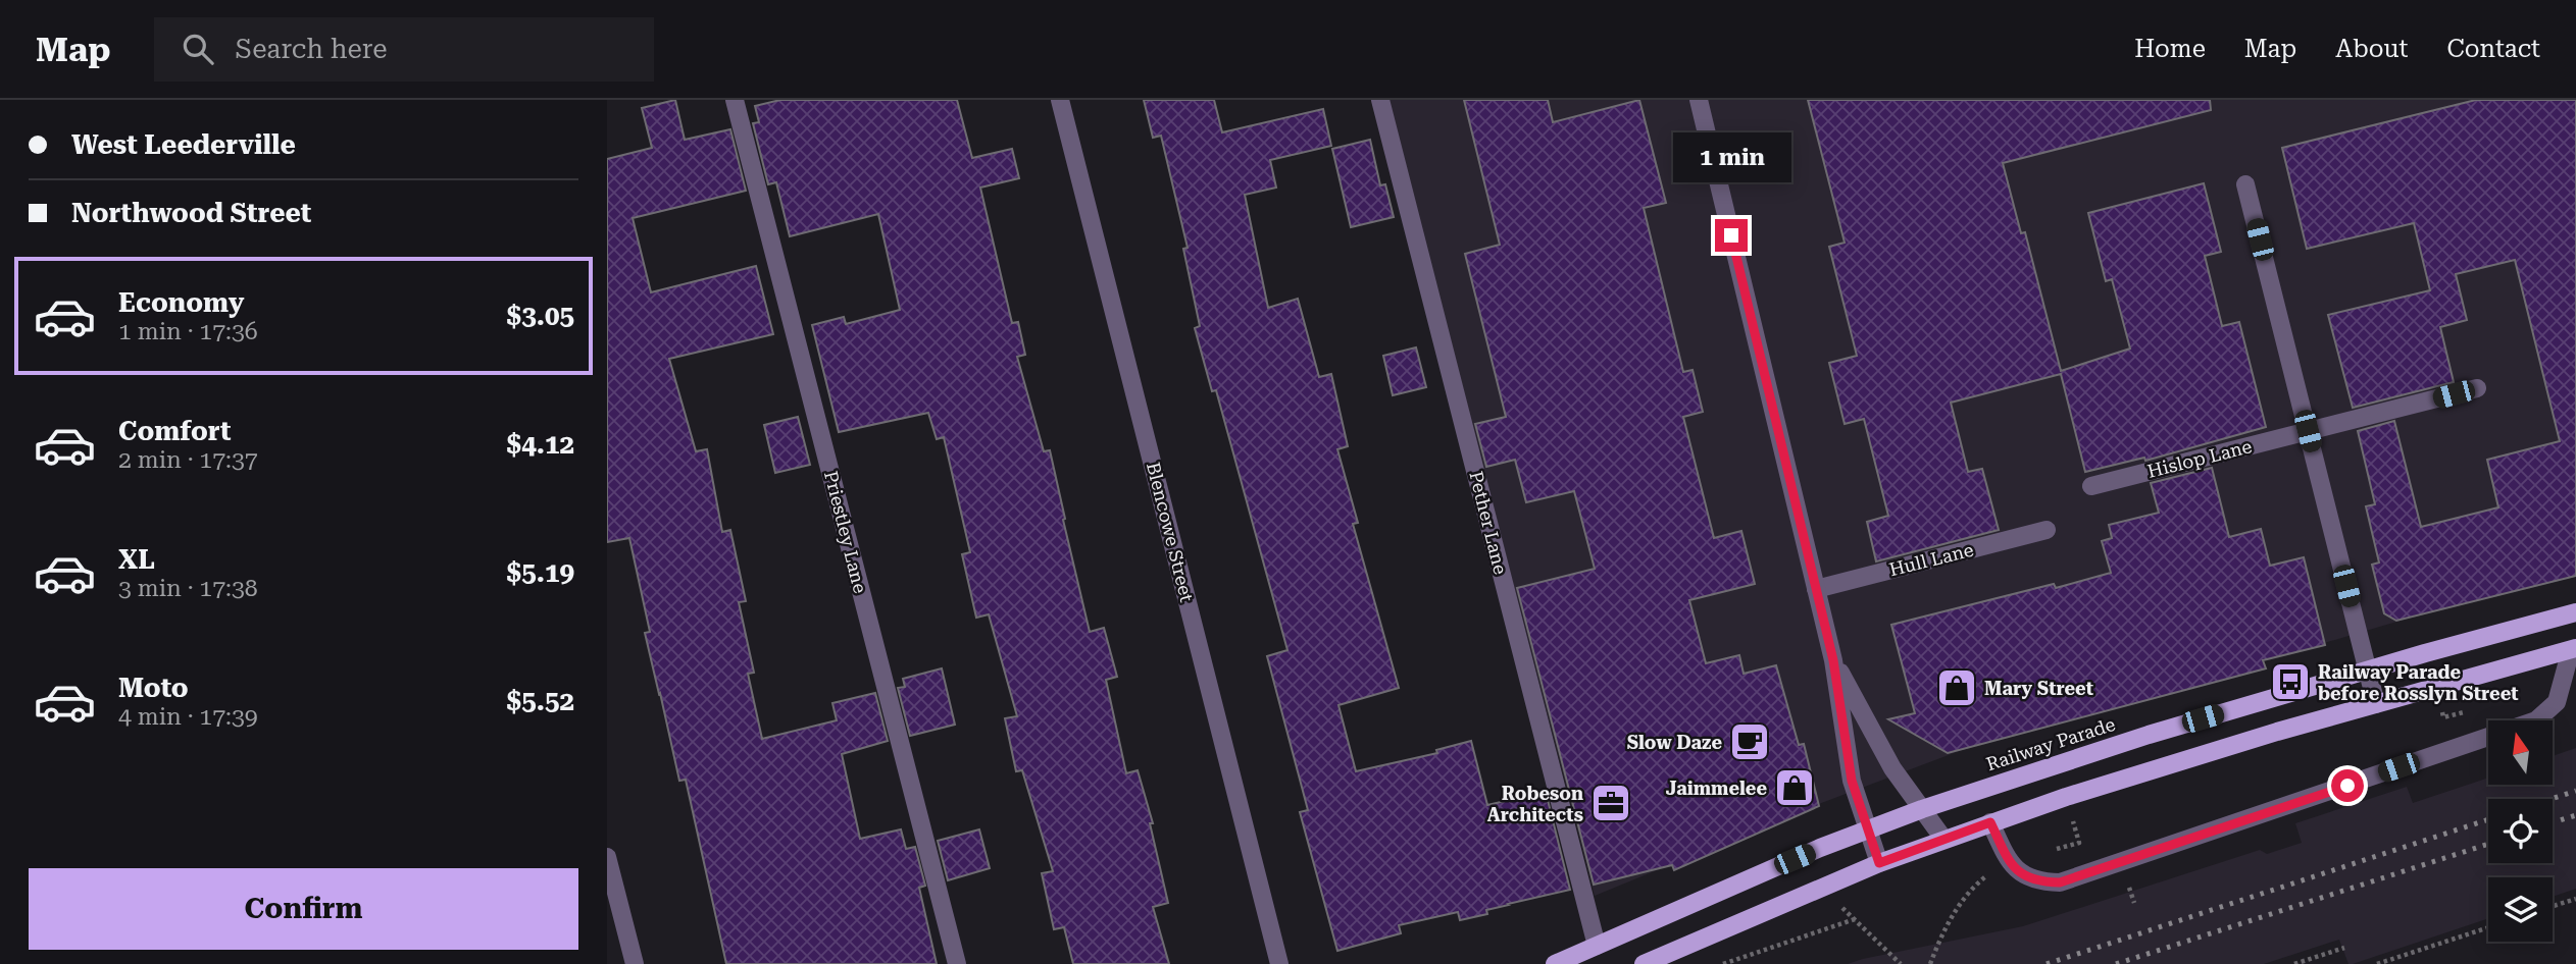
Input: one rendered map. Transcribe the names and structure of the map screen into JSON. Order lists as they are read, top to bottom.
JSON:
{
  "streets": {
    "main road": ["Railway Parade"],
    "street": [
      "Hislop Lane",
      "Pether Lane",
      "Priestley Lane",
      "Blencowe Street",
      "Hull Lane"
    ]
  },
  "crossings": [
    ["Pether Lane", "Railway Parade"]
  ],
  "places": {
    "bus stop": ["Railway Parade before Rosslyn Street"],
    "shop": ["Mary Street", "Jaimmelee"],
    "cafe": ["Slow Daze"],
    "office": ["Robeson Architects"]
  },
  "north": "top",
  "page": {
    "header": "Map",
    "search": "Search here",
    "nav": [
      "Home",
      "Map",
      "About",
      "Contact"
    ],
    "banner": ["West Leederville", "Northwood Street"],
    "bubble": "1 min",
    "list": [
      {
        "name": "Economy",
        "note": "1 min · 17:36",
        "value": "$3.05"
      },
      {
        "name": "Comfort",
        "note": "2 min · 17:37",
        "value": "$4.12"
      },
      {
        "name": "XL",
        "note": "3 min · 17:38",
        "value": "$5.19"
      },
      {
        "name": "Moto",
        "note": "4 min · 17:39",
        "value": "$5.52"
      }
    ],
    "buttons": "Confirm"
  }
}
